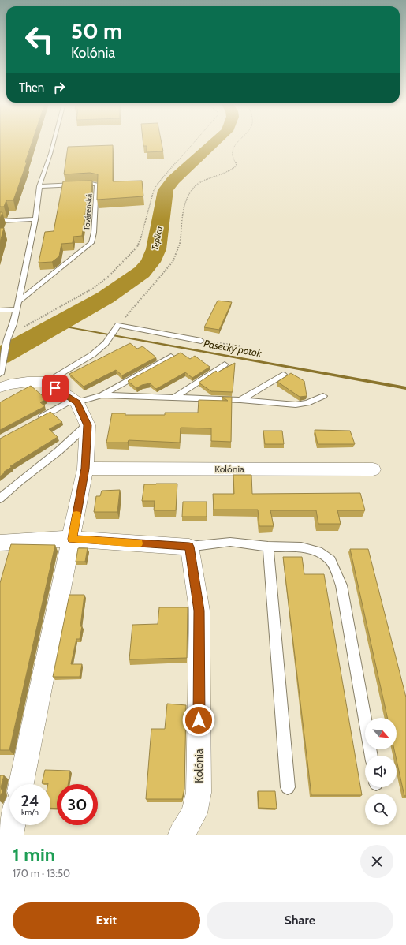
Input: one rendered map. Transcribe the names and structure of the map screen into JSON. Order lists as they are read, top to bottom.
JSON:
{
  "streets": {
    "street": ["Kolónia"],
    "lane": ["Továrenská"]
  },
  "water": ["Teplica", "Pasecký potok"],
  "north": "bottom right",
  "page": {
    "turn": ["50 m", "Kolónia"],
    "then": "Then",
    "speed": "24 km/h",
    "limit": "30",
    "heading": ["1 min", "170 m · 13:50"],
    "buttons": ["Exit", "Share"]
  }
}
